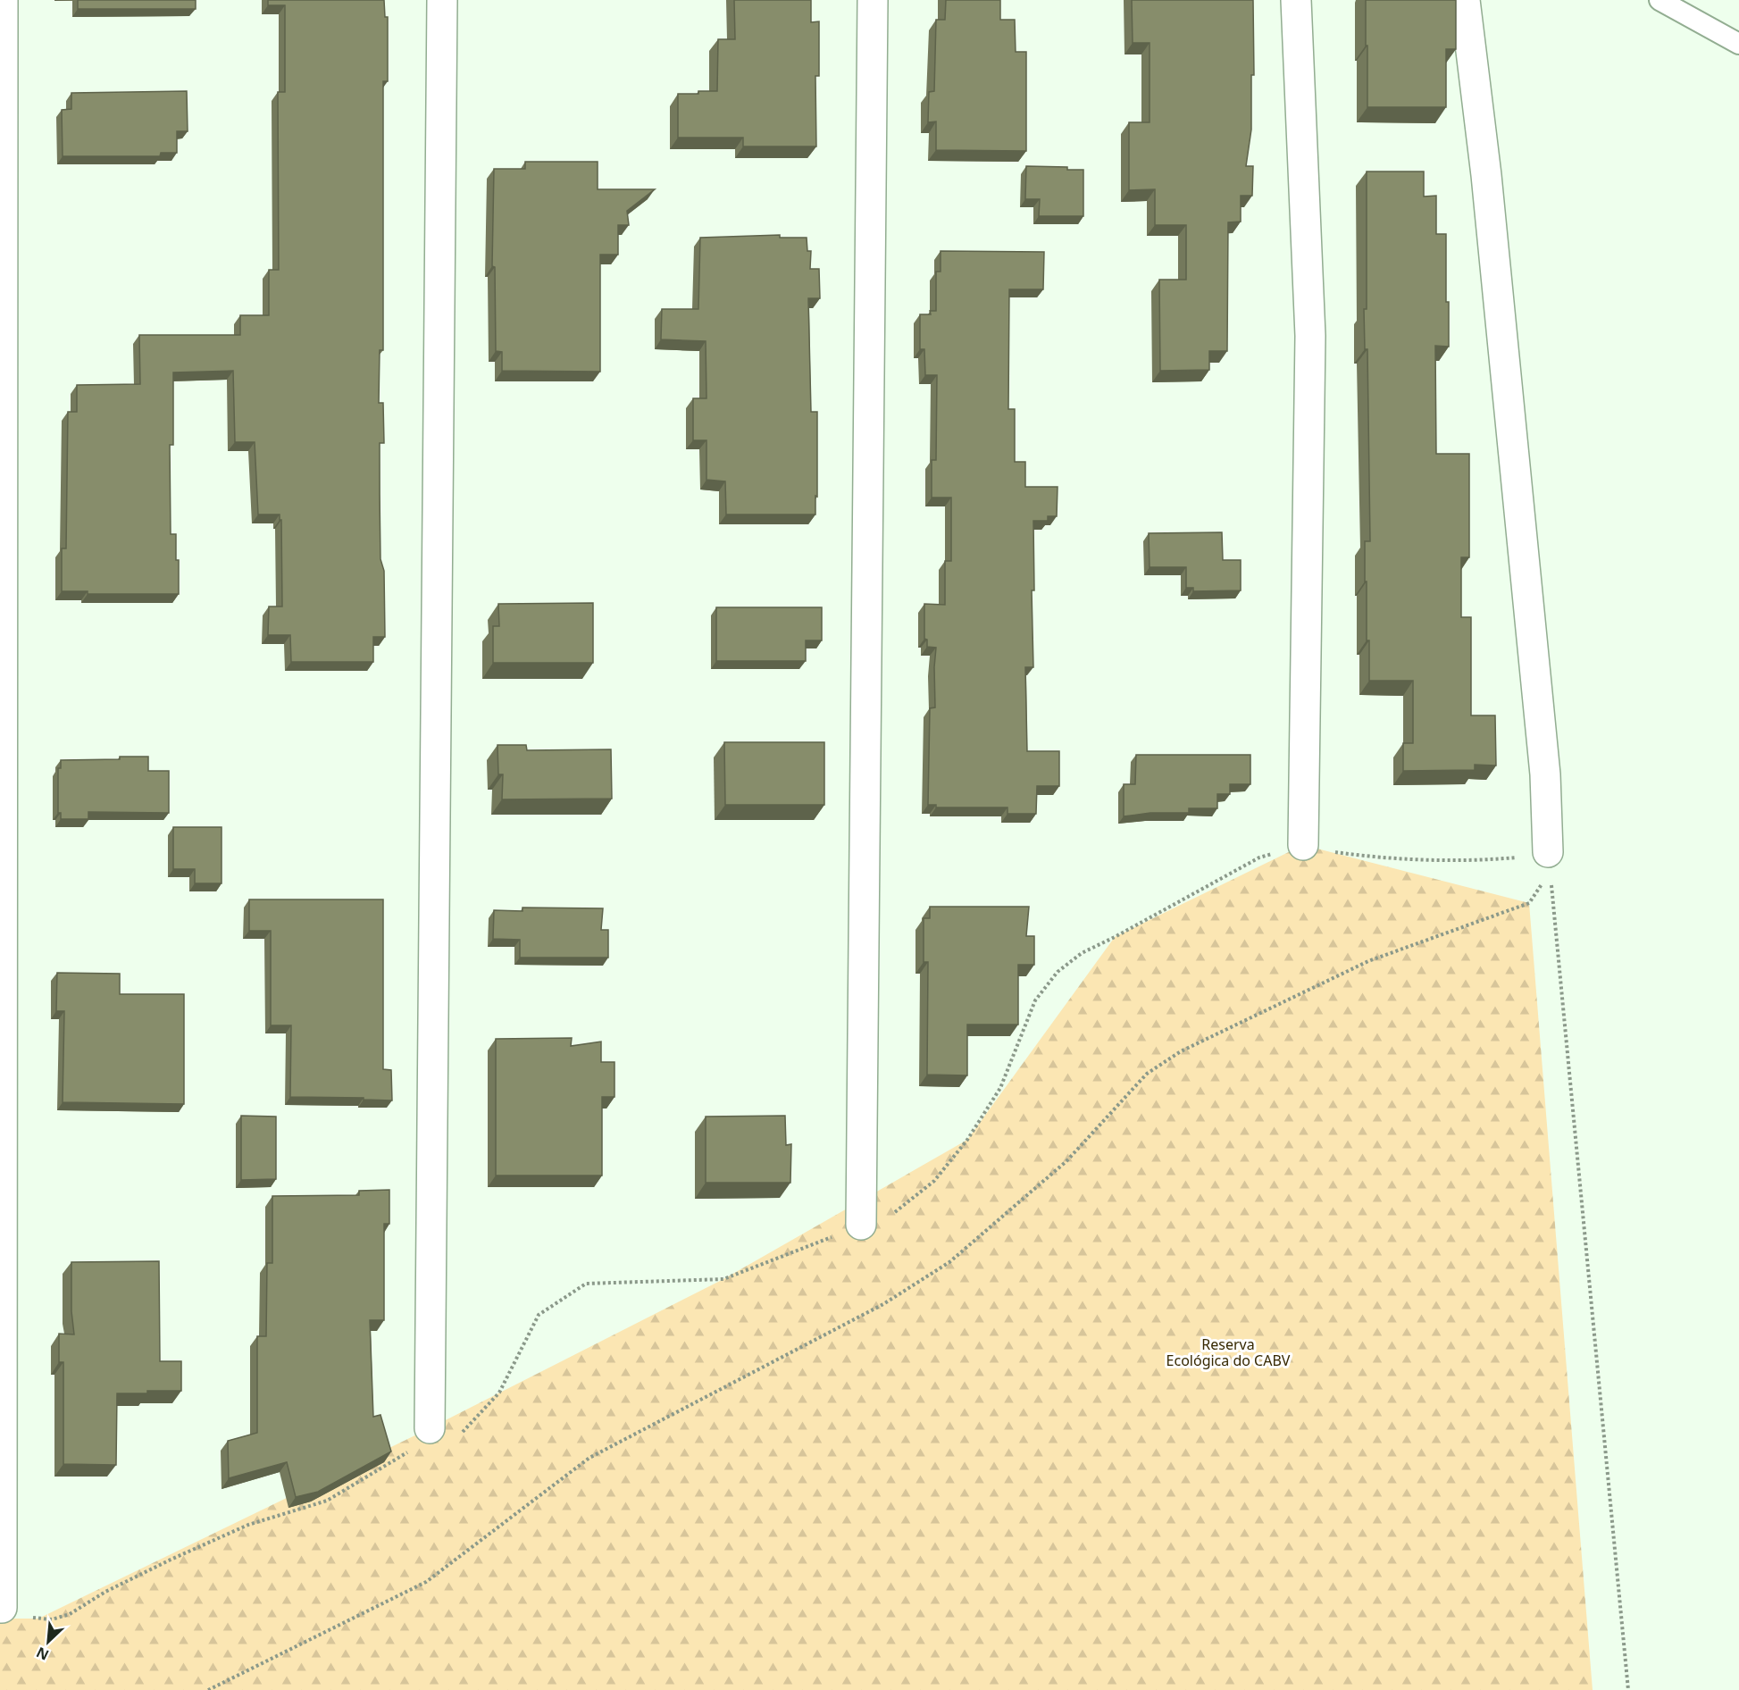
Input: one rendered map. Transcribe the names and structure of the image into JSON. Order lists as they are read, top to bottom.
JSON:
{
  "parks": ["Reserva Ecológica do CABV"],
  "north": "bottom left"
}
